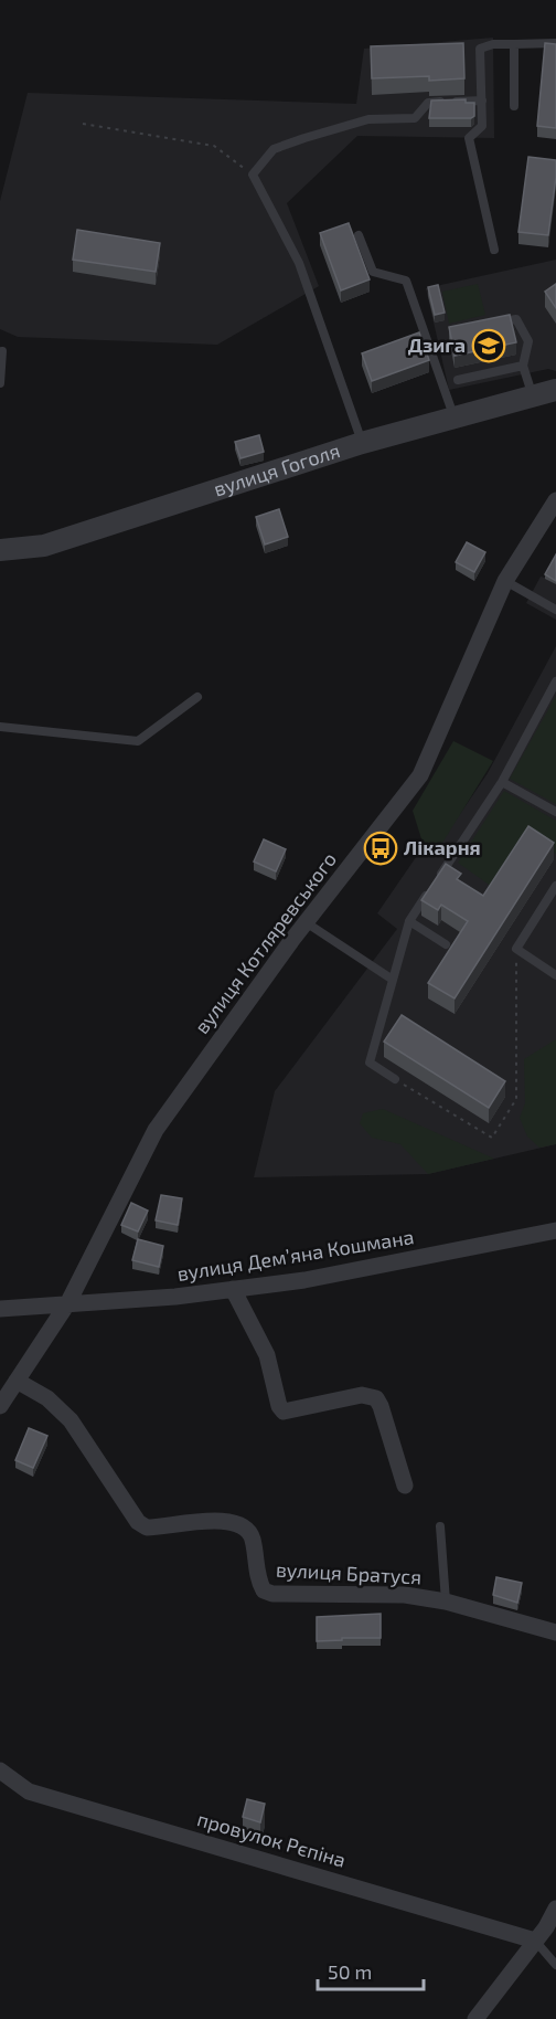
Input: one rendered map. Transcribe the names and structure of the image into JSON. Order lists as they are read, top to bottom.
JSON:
{
  "streets": {
    "street": [
      "вулиця Гоголя",
      "вулиця Котляревського",
      "вулиця Демʼяна Кошмана",
      "вулиця Братуся",
      "провулок Рєпіна"
    ]
  },
  "crossings": [
    ["вулиця Котляревського", "вулиця Демʼяна Кошмана"],
    ["вулиця Котляревського", "вулиця Братуся"]
  ],
  "places": {
    "school or university": ["Дзига"],
    "bus stop": ["Лікарня"]
  },
  "scale_bar": "50 m"
}
